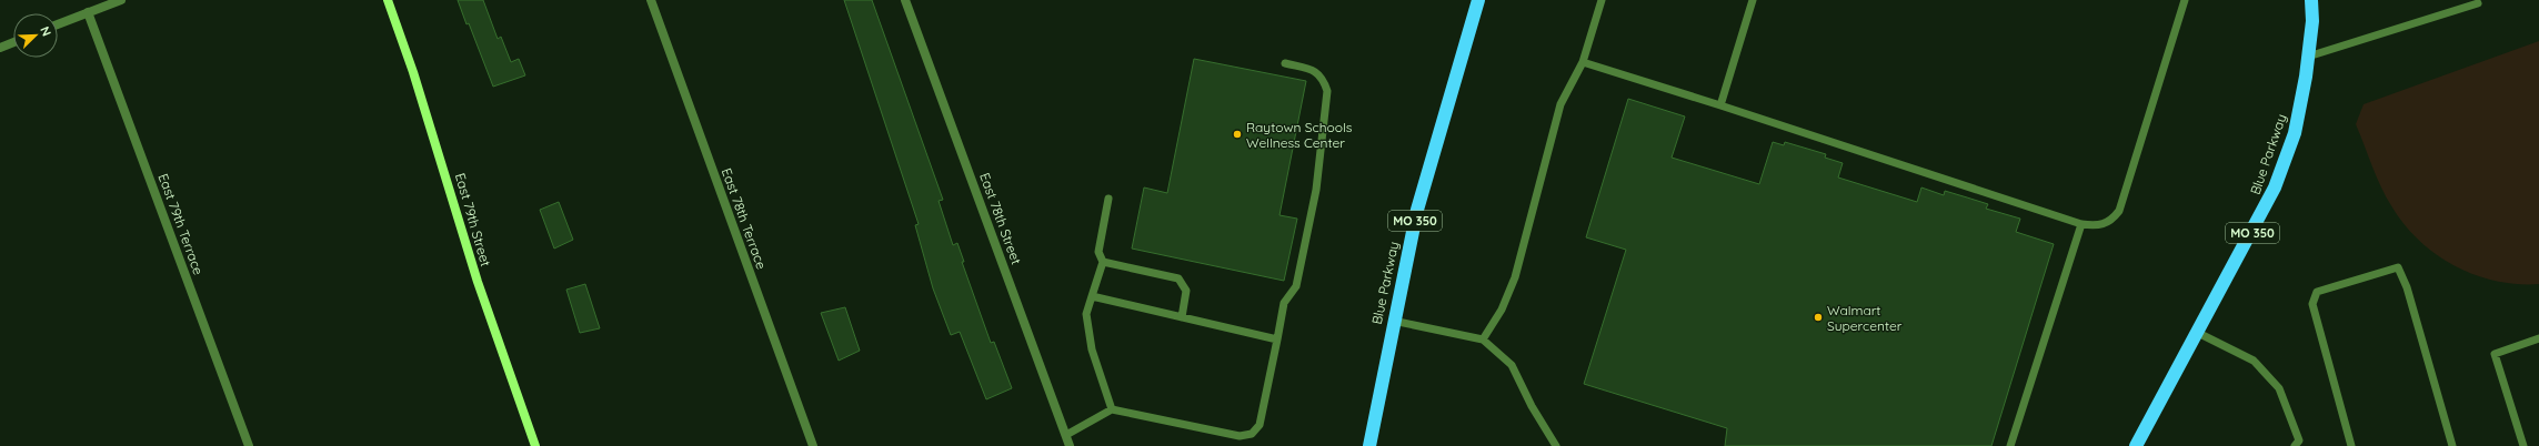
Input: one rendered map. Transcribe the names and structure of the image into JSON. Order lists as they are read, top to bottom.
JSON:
{
  "streets": {
    "highway": ["Blue Parkway", "MO 350"],
    "street": [
      "East 78th Terrace",
      "East 78th Street",
      "East 79th Street",
      "East 79th Terrace"
    ]
  },
  "places": ["Raytown Schools Wellness Center", "Walmart Supercenter"],
  "north": "top right"
}
